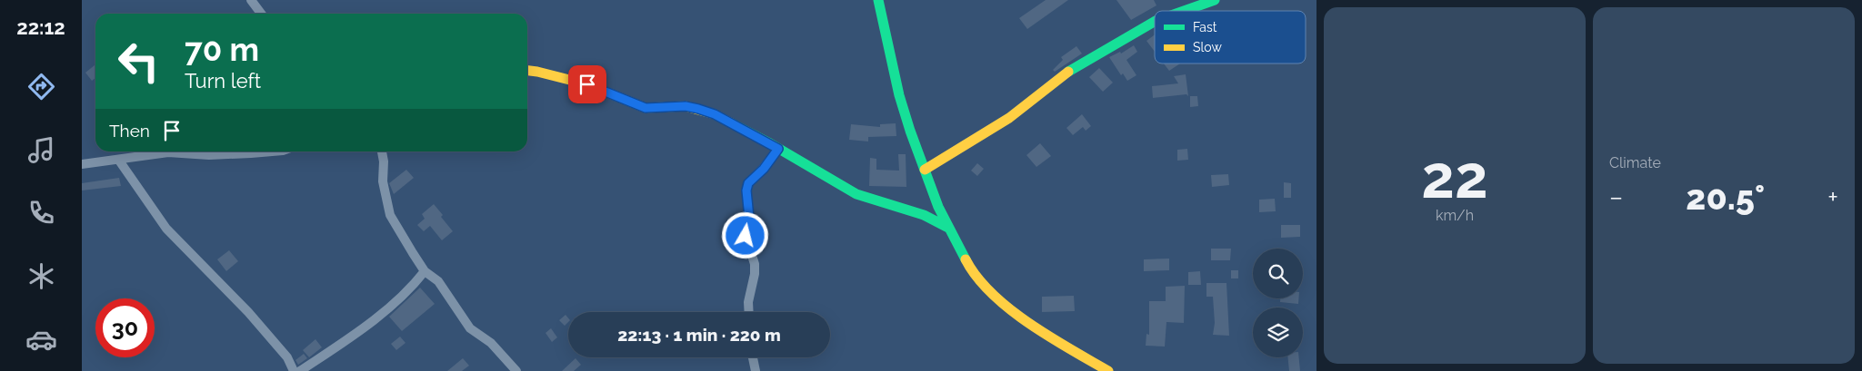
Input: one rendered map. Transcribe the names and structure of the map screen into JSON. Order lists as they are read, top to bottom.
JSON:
{
  "legend": ["Fast", "Slow"],
  "page": {
    "tabs": "22:12",
    "tile": [
      ["22", "km/h"],
      "Climate"
    ],
    "turn": ["70 m", "Turn left"],
    "then": "Then",
    "heat": ["−", "20.5°", "+"],
    "limit": "30",
    "trip": "22:13 · 1 min · 220 m"
  }
}
